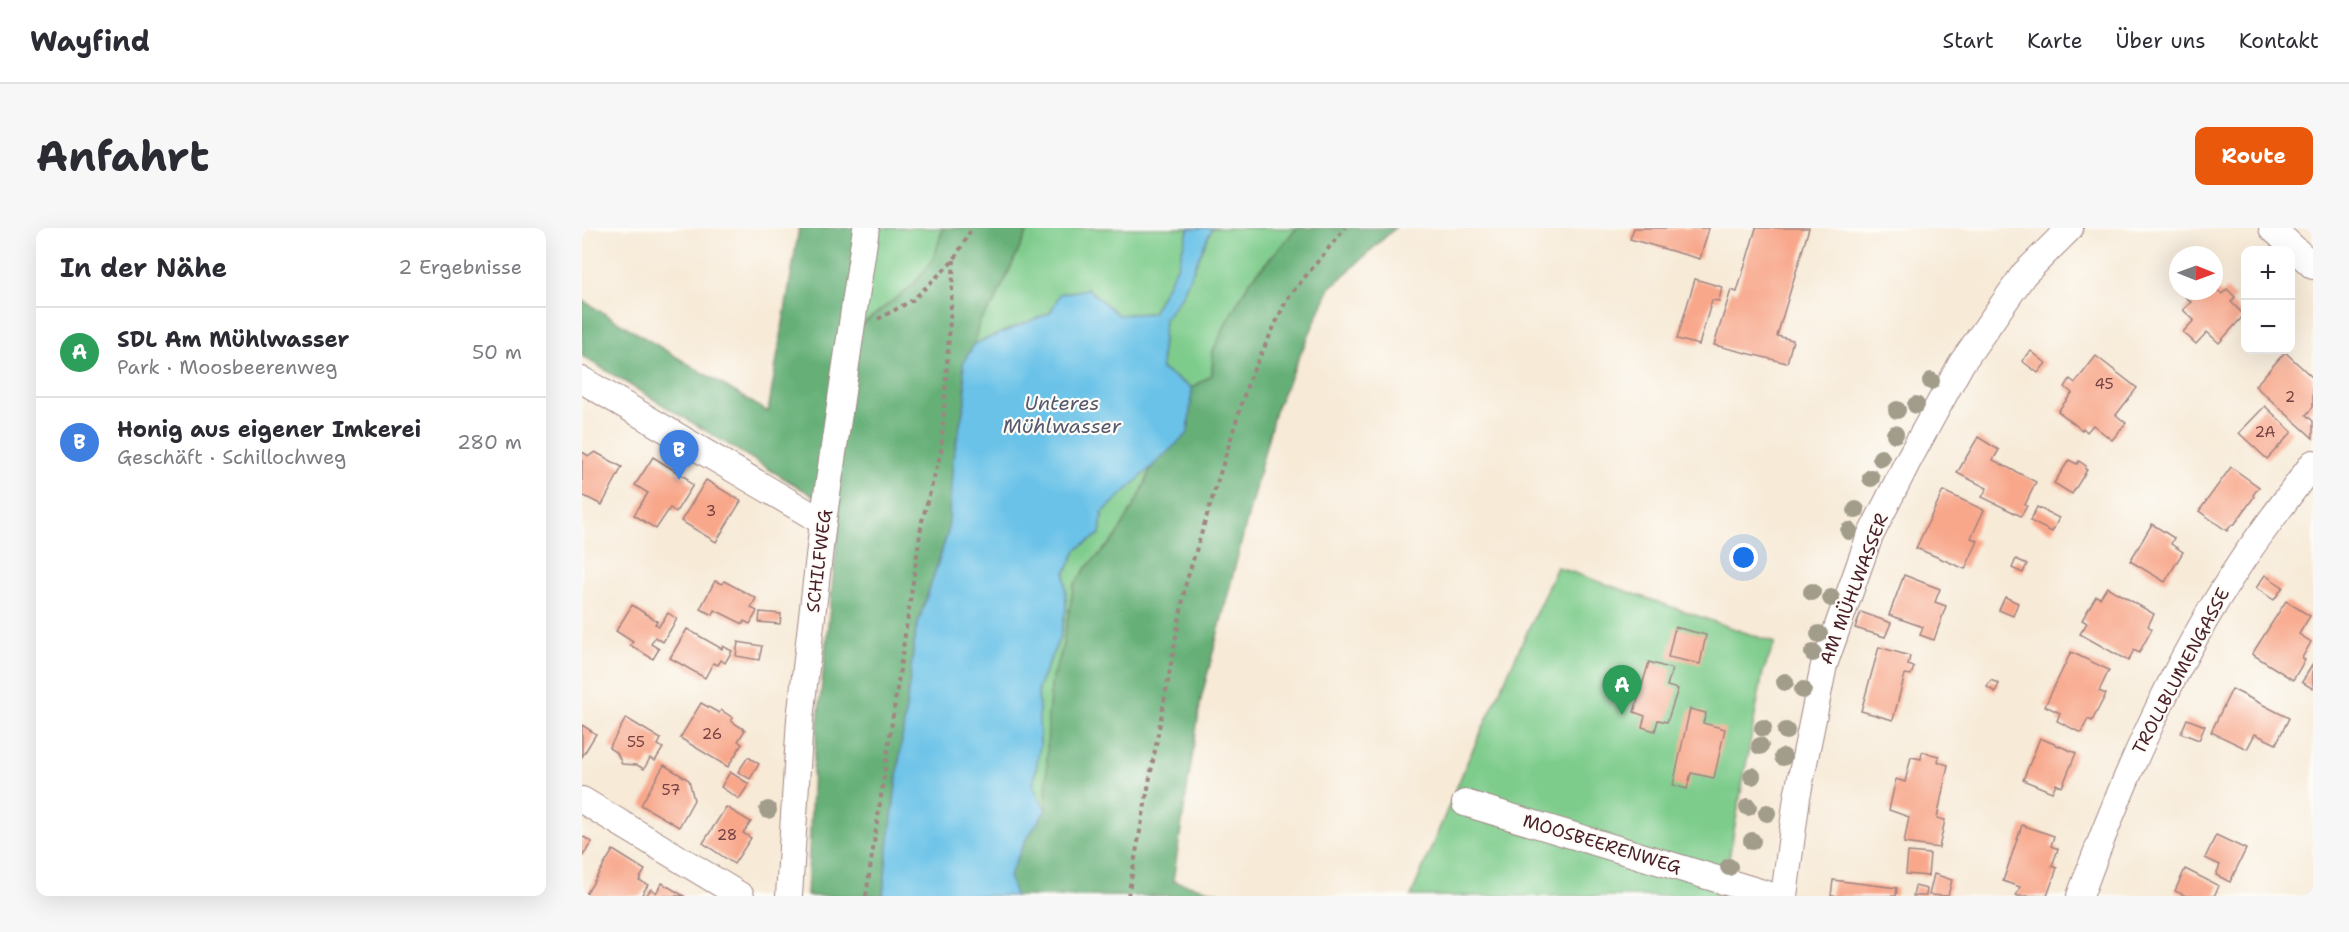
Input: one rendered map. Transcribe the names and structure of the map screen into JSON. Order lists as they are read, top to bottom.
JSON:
{
  "streets": {
    "street": [
      "SCHILFWEG",
      "AM MÜHLWASSER",
      "TROLLBLUMENGASSE",
      "MOOSBEERENWEG"
    ]
  },
  "water": ["Unteres Mühlwasser"],
  "house_numbers": [
    "45",
    "2",
    "2A",
    "3",
    "26",
    "55",
    "57",
    "28"
  ],
  "north": "right",
  "page": {
    "header": "Wayfind",
    "nav": [
      "Start",
      "Karte",
      "Über uns",
      "Kontakt"
    ],
    "buttons": "Route",
    "title": "Anfahrt",
    "heading": ["In der Nähe", "2 Ergebnisse"],
    "map_buttons": ["+", "−"],
    "list": [
      {
        "mark": "A",
        "name": "SDL Am Mühlwasser",
        "note": "Park · Moosbeerenweg",
        "value": "50 m"
      },
      {
        "mark": "B",
        "name": "Honig aus eigener Imkerei",
        "note": "Geschäft · Schillochweg",
        "value": "280 m"
      }
    ],
    "pins": ["B", "A"]
  }
}
